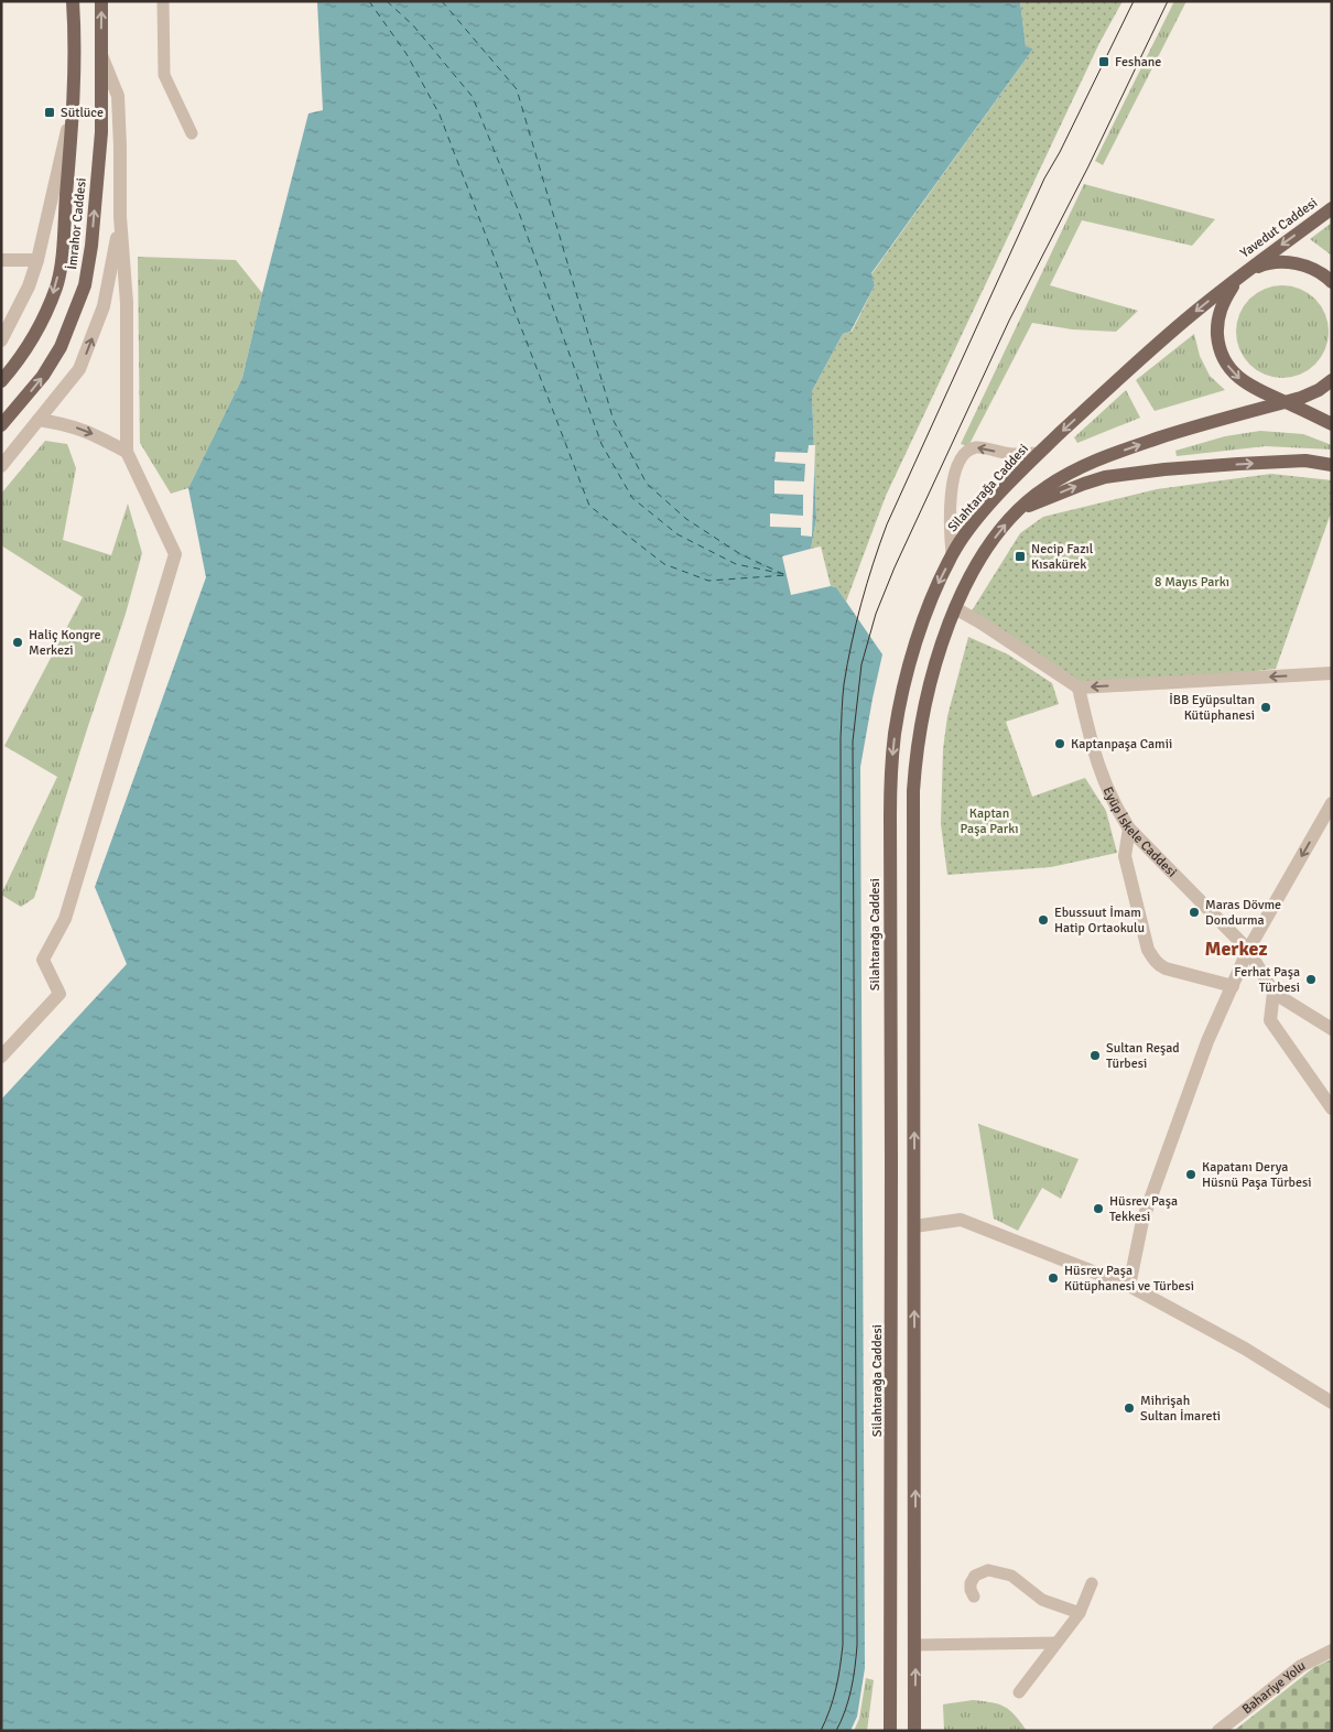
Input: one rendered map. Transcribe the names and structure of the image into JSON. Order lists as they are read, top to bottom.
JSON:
{
  "streets": {
    "main road": ["İmrahor Caddesi", "Yavedut Caddesi", "Silahtarağa Caddesi"],
    "street": ["Eyüp İskele Caddesi", "Bahariye Yolu"]
  },
  "crossings": [
    ["Yavedut Caddesi", "Silahtarağa Caddesi"]
  ],
  "one_way": ["Yavedut Caddesi"],
  "districts": ["Merkez"],
  "parks": ["8 Mayıs Parkı", "Kaptan Paşa Parkı"],
  "places": {
    "transit": ["Feshane", "Sütlüce", "Necip Fazıl Kısakürek"],
    "other": [
      "Haliç Kongre Merkezi",
      "İBB Eyüpsultan Kütüphanesi",
      "Kaptanpaşa Camii",
      "Maras Dövme Dondurma",
      "Ebussuut İmam Hatip Ortaokulu",
      "Ferhat Paşa Türbesi",
      "Sultan Reşad Türbesi",
      "Kapatanı Derya Hüsnü Paşa Türbesi",
      "Hüsrev Paşa Tekkesi",
      "Hüsrev Paşa Kütüphanesi ve Türbesi",
      "Mihrişah Sultan İmareti"
    ]
  }
}
